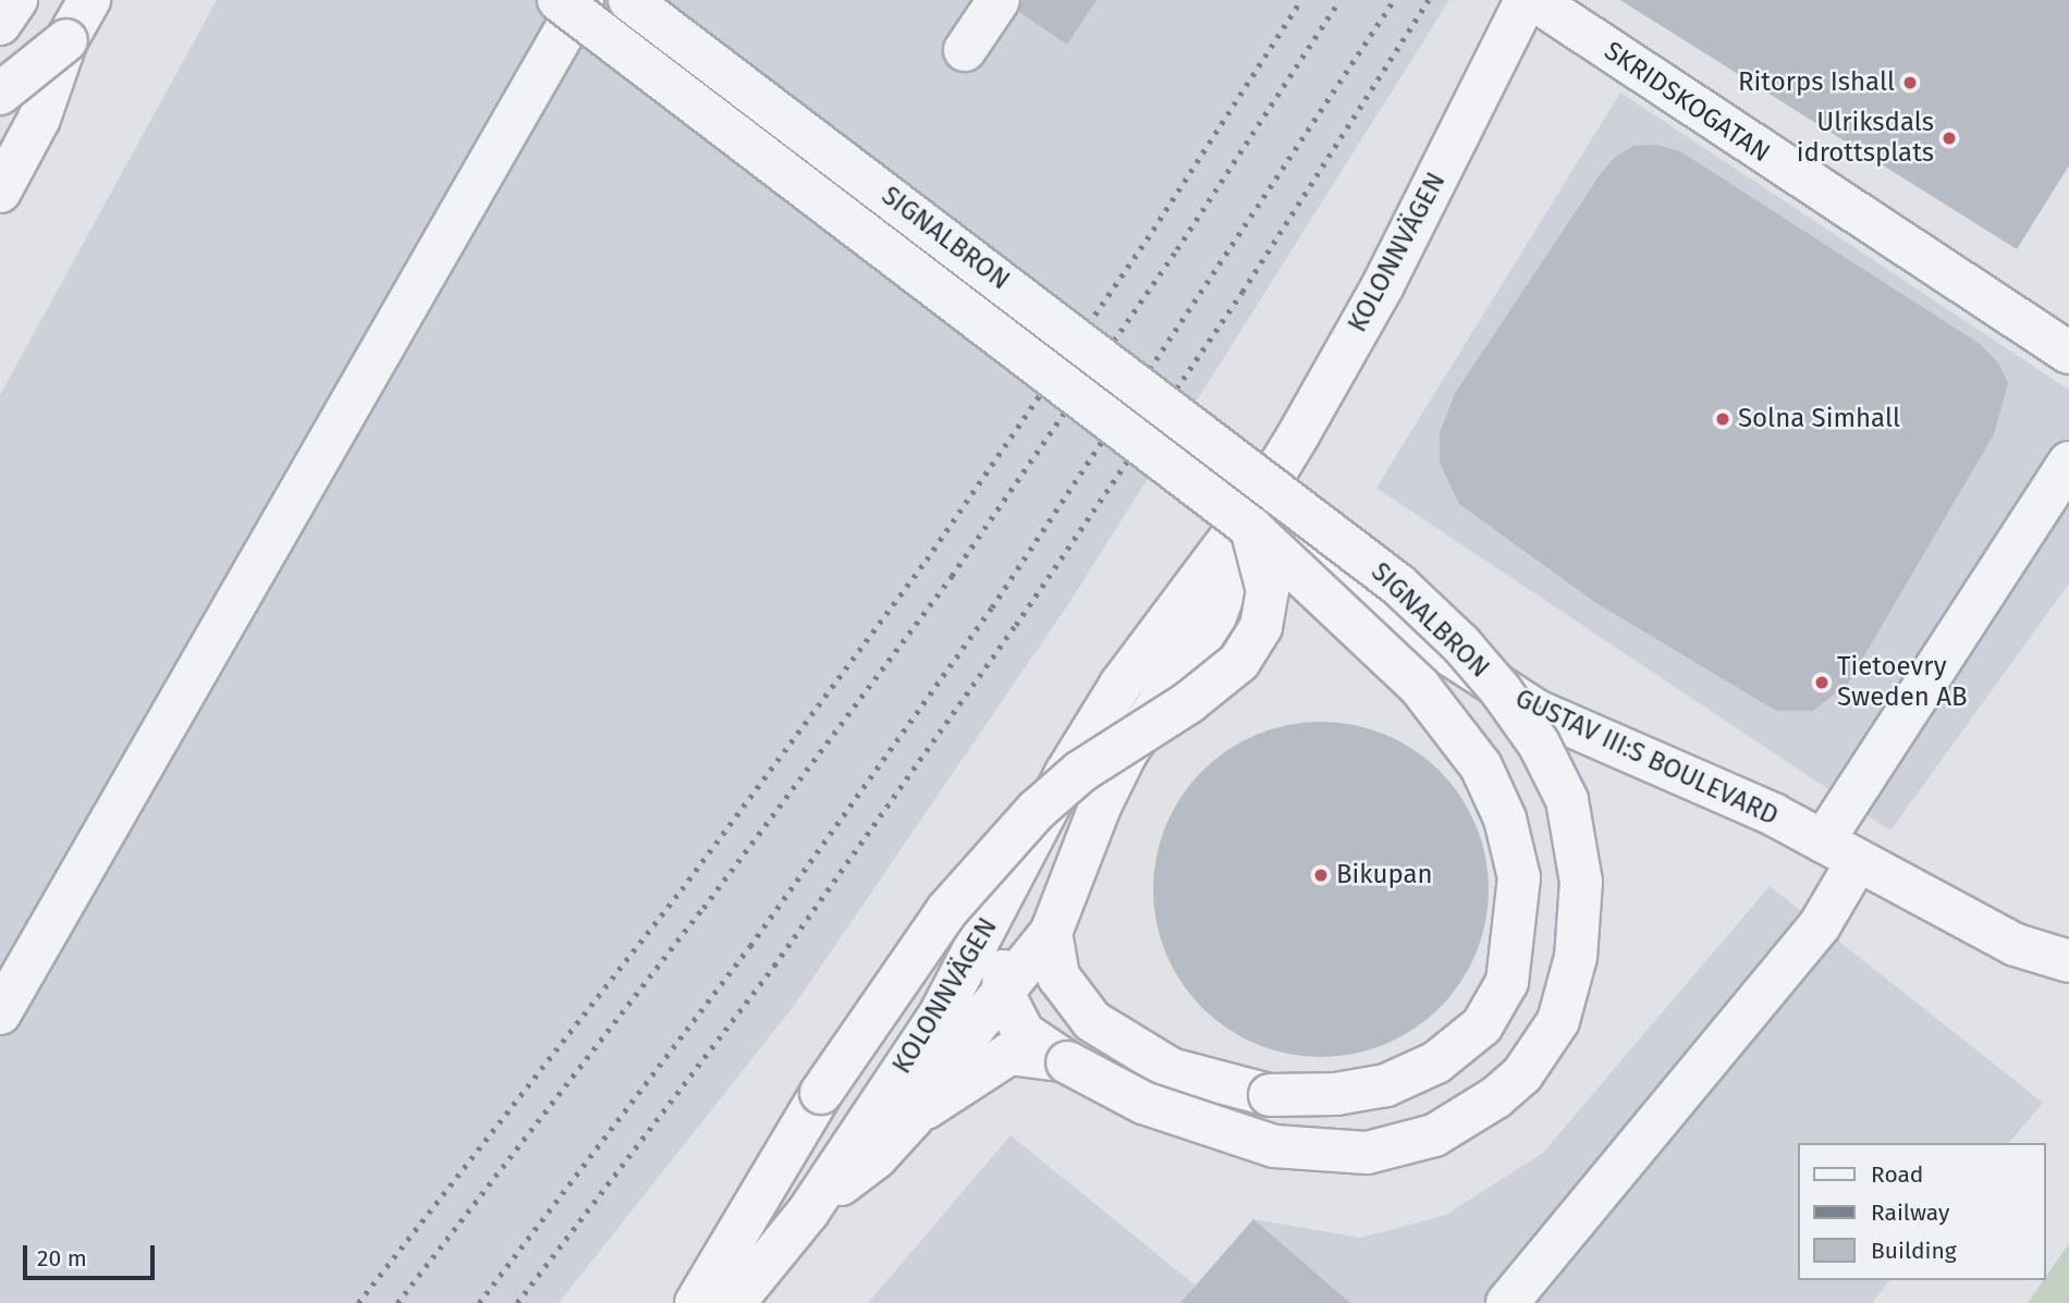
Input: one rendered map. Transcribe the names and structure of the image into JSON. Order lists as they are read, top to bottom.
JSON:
{
  "streets": {
    "street": [
      "SKRIDSKOGATAN",
      "SIGNALBRON",
      "KOLONNVÄGEN",
      "GUSTAV III:S BOULEVARD"
    ]
  },
  "crossings": [
    ["SIGNALBRON", "KOLONNVÄGEN"],
    ["SIGNALBRON", "GUSTAV III:S BOULEVARD"],
    ["KOLONNVÄGEN", "GUSTAV III:S BOULEVARD"]
  ],
  "places": [
    "Ritorps Ishall",
    "Ulriksdals idrottsplats",
    "Solna Simhall",
    "Tietoevry Sweden AB",
    "Bikupan"
  ],
  "legend": ["Road", "Railway", "Building"],
  "scale_bar": "20 m"
}
